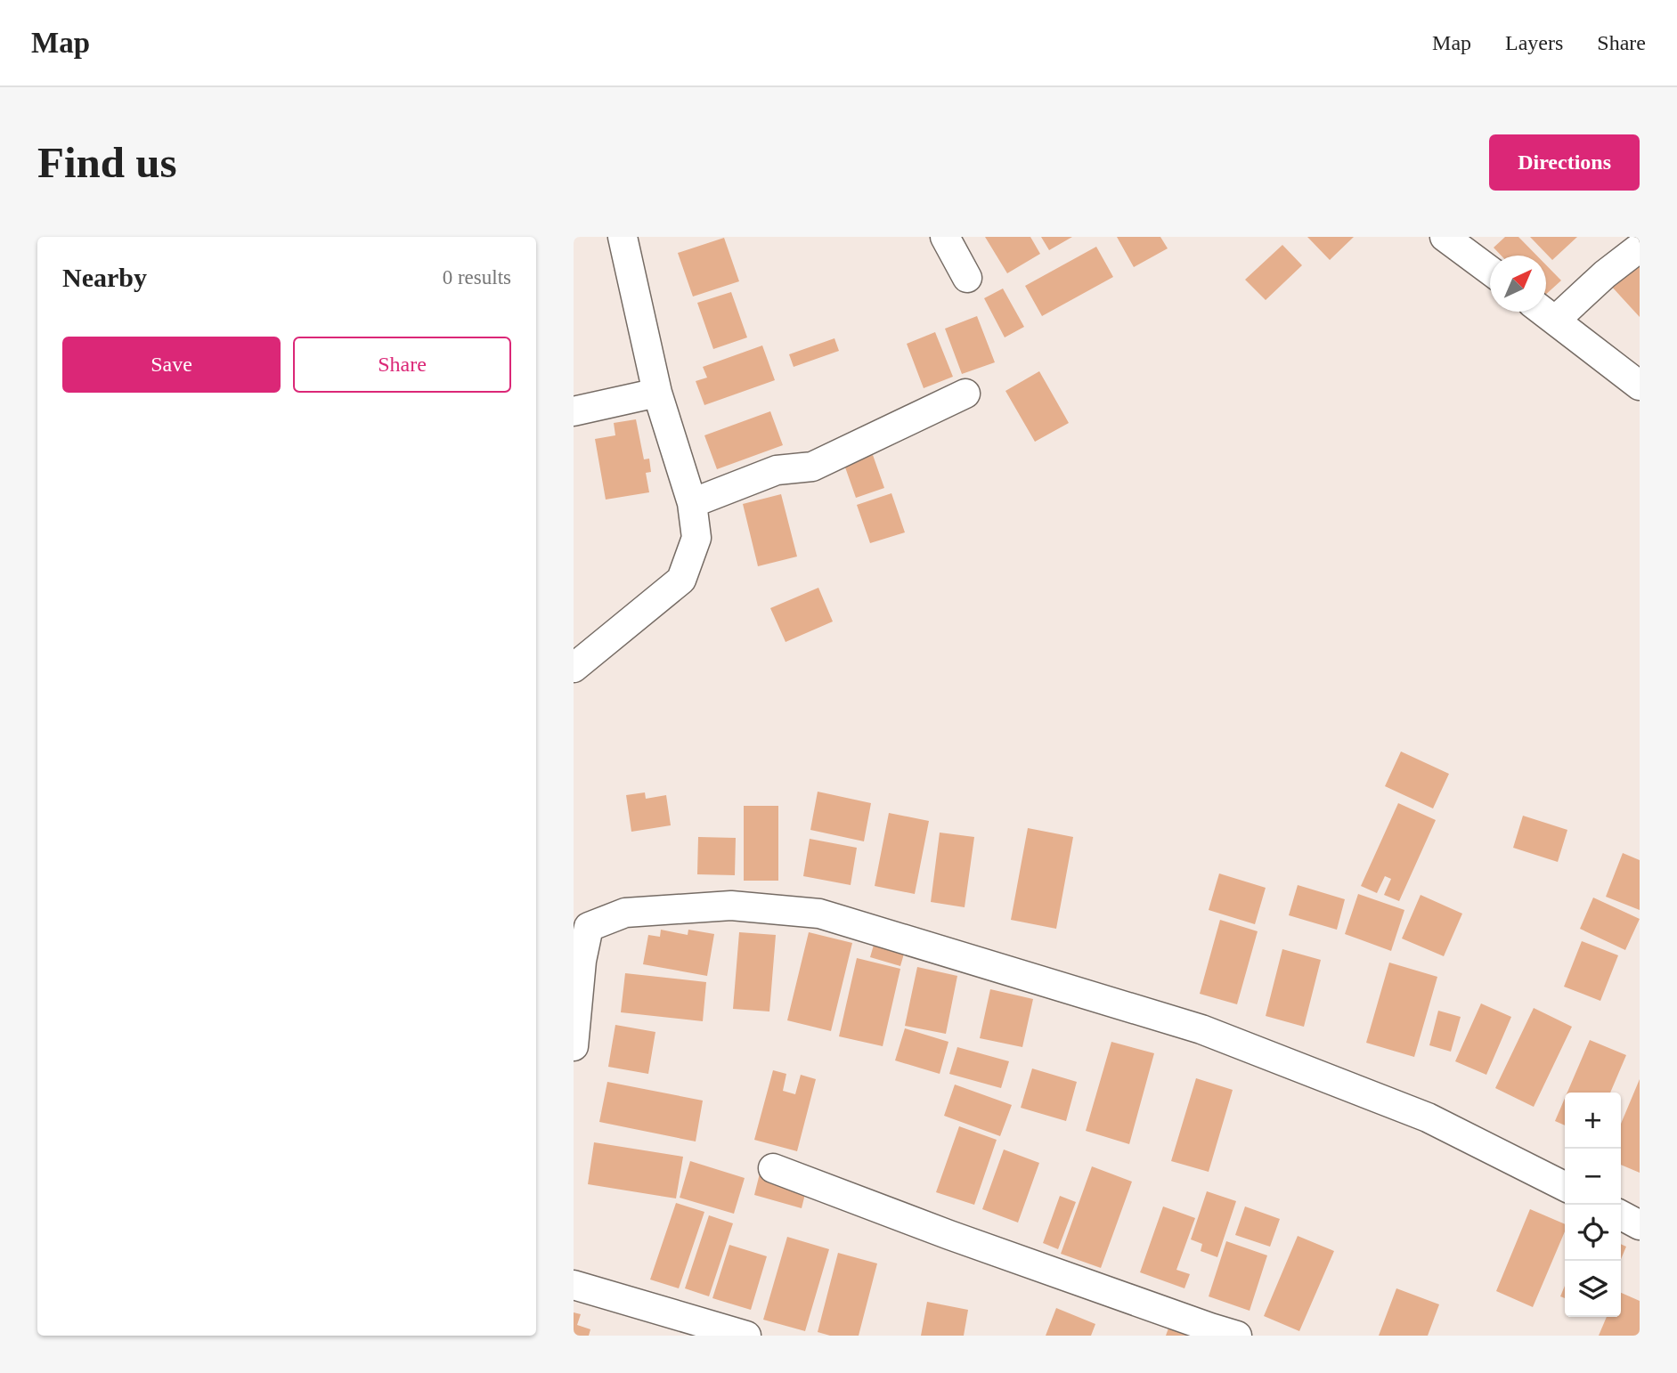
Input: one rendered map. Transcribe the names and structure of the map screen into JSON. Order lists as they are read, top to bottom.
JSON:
{
  "north": "top right",
  "page": {
    "header": "Map",
    "nav": ["Map", "Layers", "Share"],
    "buttons": [
      "Directions",
      ["Save", "Share"]
    ],
    "title": "Find us",
    "heading": ["Nearby", "0 results"],
    "map_buttons": ["+", "−"]
  }
}
